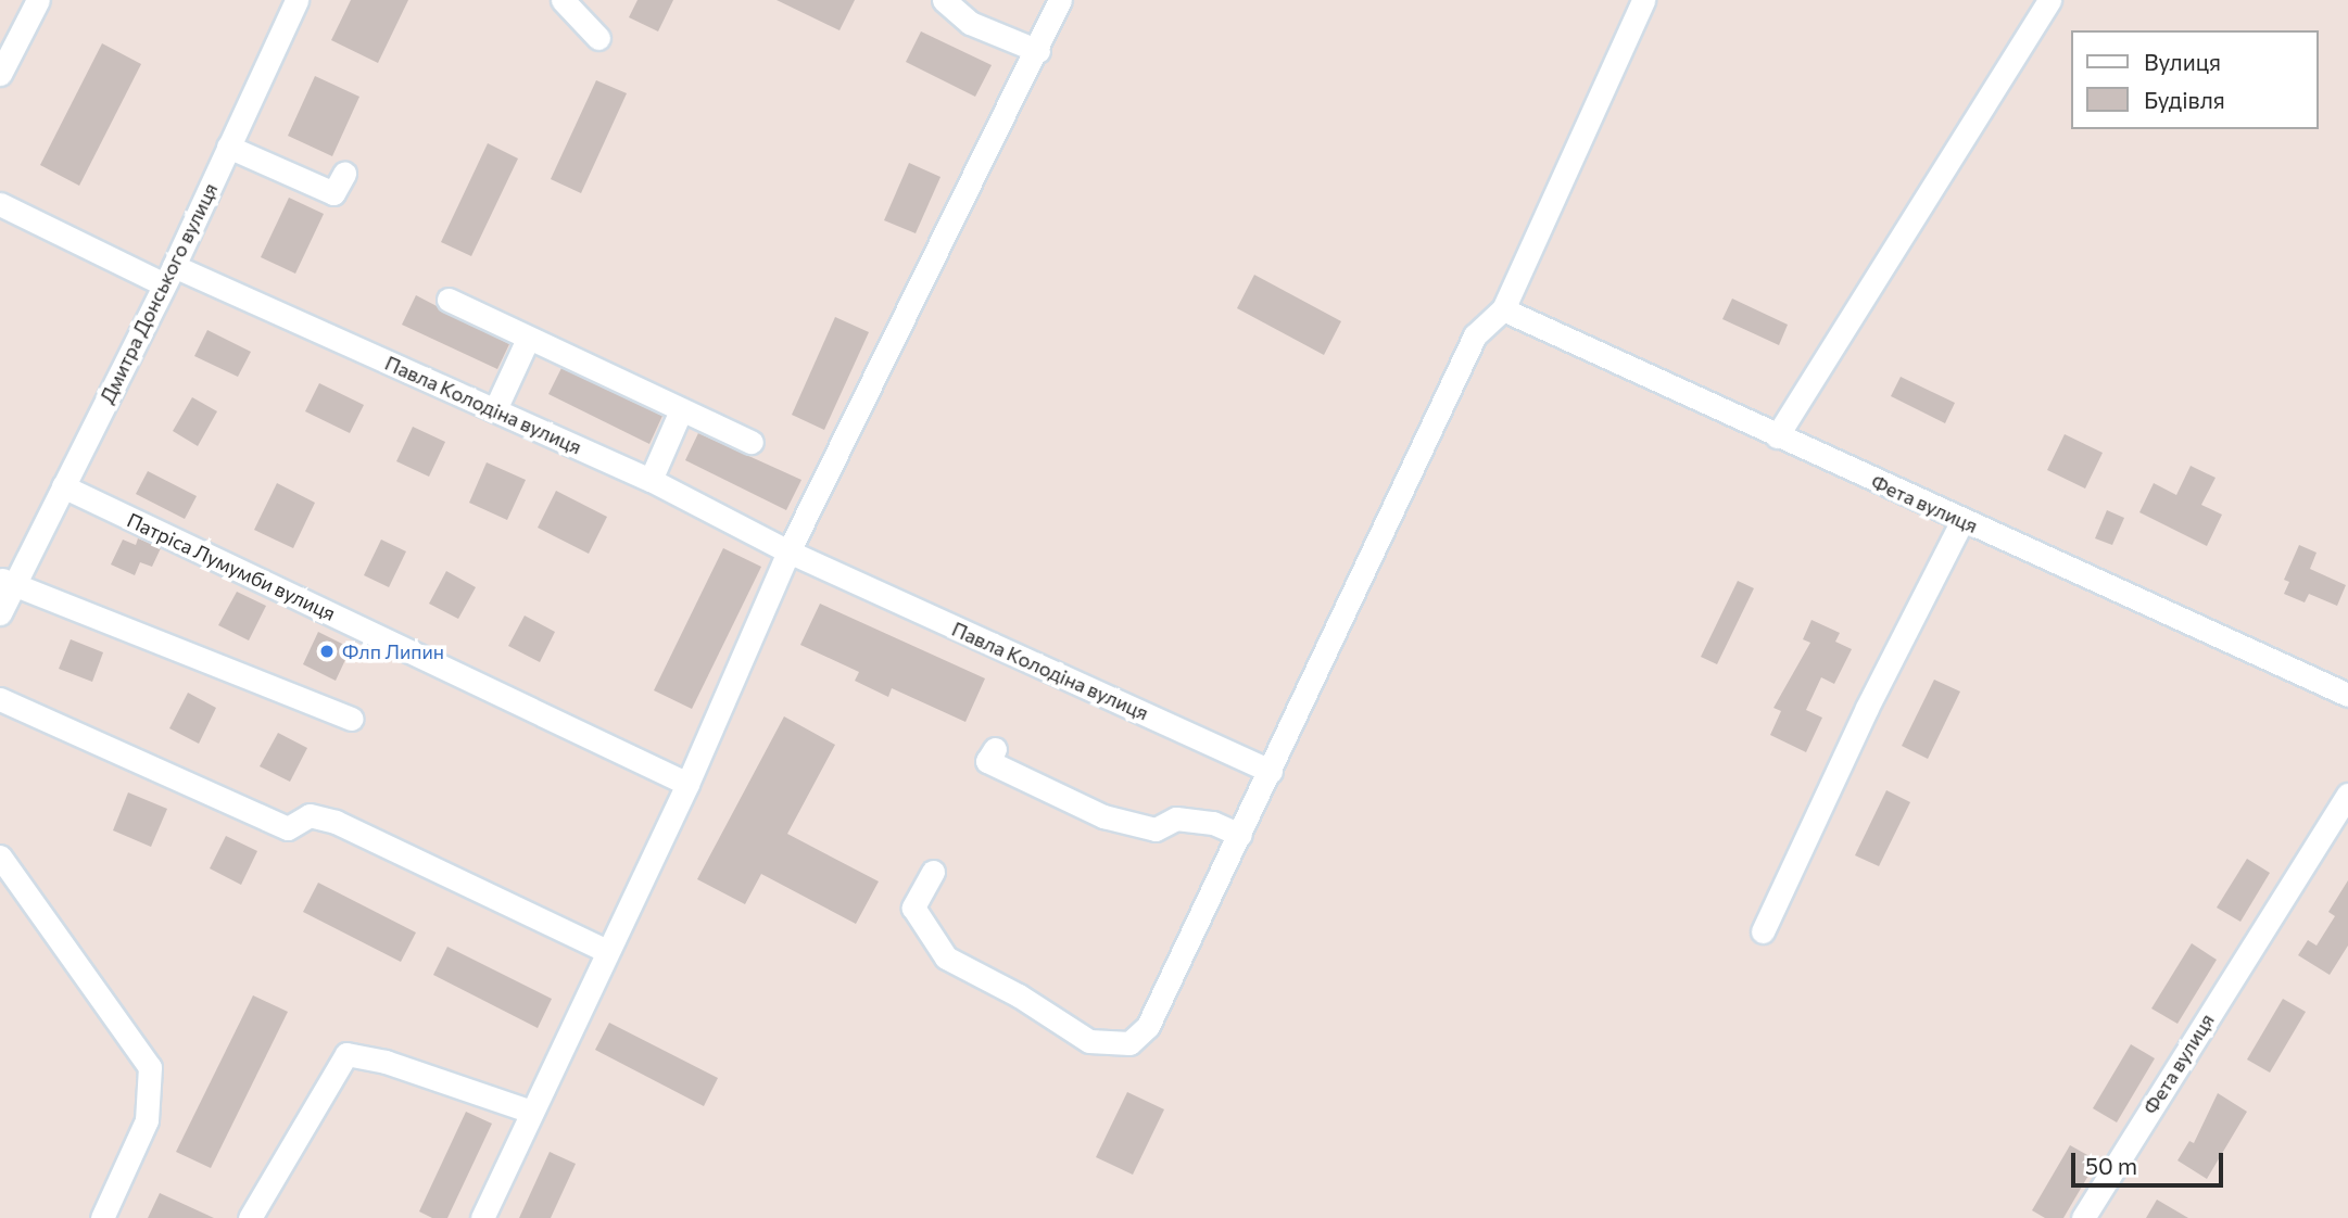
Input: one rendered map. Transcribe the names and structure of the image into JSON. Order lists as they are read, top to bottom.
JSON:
{
  "streets": {
    "street": [
      "Дмитра Донського вулиця",
      "Павла Колодіна вулиця",
      "Фета вулиця",
      "Патріса Лумумби вулиця"
    ]
  },
  "crossings": [
    ["Дмитра Донського вулиця", "Павла Колодіна вулиця"],
    ["Дмитра Донського вулиця", "Патріса Лумумби вулиця"]
  ],
  "places": ["Флп Липин"],
  "legend": ["Вулиця", "Будівля"],
  "scale_bar": "50 m"
}
